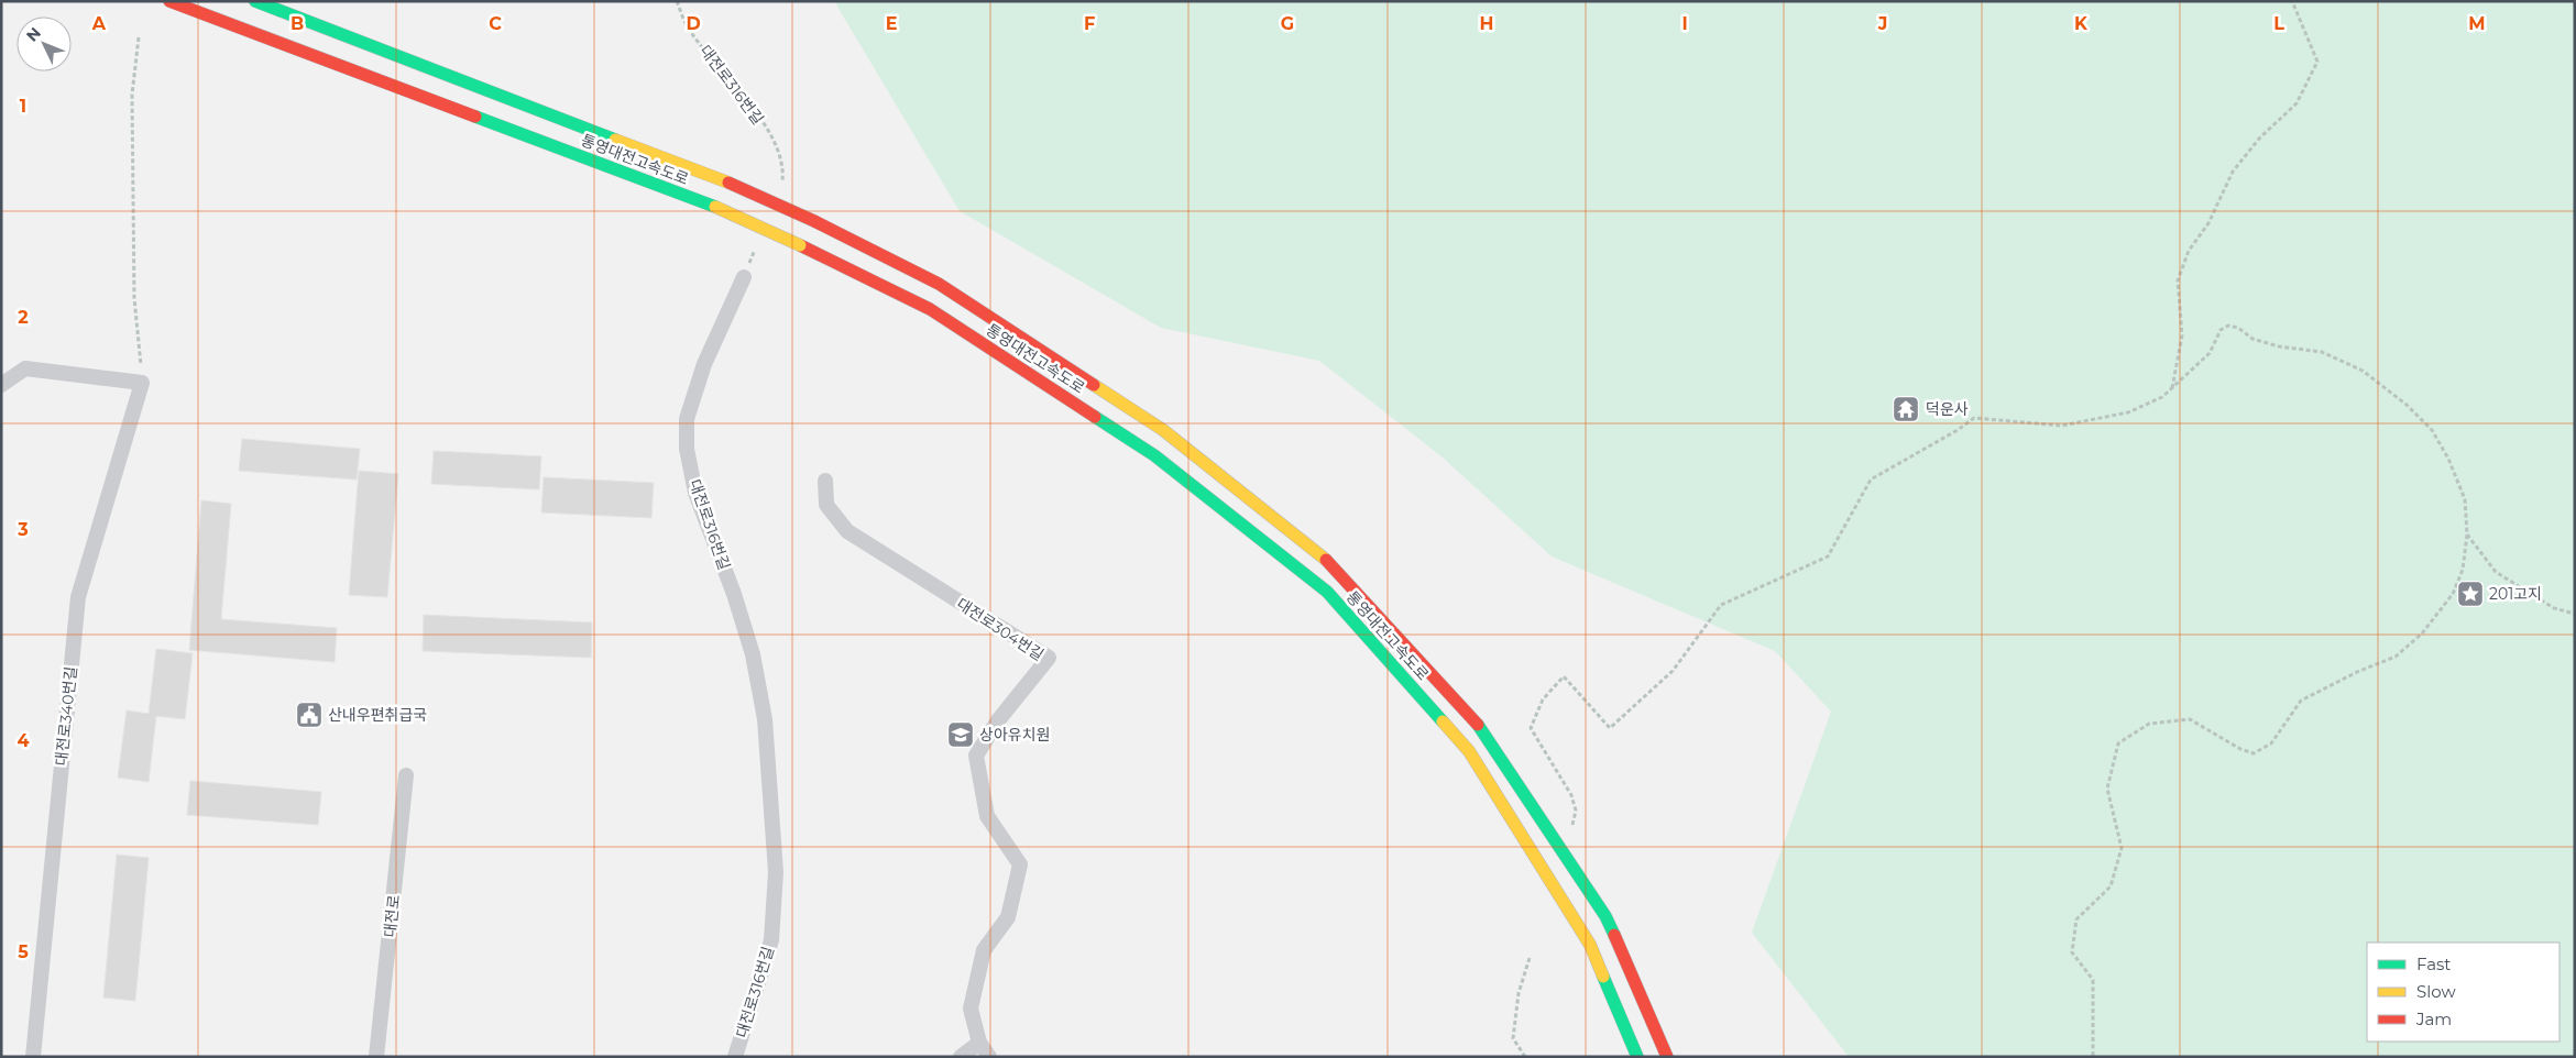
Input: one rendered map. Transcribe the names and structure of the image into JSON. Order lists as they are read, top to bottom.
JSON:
{
  "streets": {
    "highway": ["통영대전고속도로"],
    "street": [
      "대전로316번길",
      "대전로304번길",
      "대전로340번길",
      "대전로"
    ]
  },
  "places": {
    "temple": ["덕운사"],
    "place": ["201고지"],
    "public building": ["산내우편취급국"],
    "school or university": ["상아유치원"]
  },
  "legend": ["Fast", "Slow", "Jam"],
  "north": "top left",
  "grid": {
    "columns": [
      "A",
      "B",
      "C",
      "D",
      "E",
      "F",
      "G",
      "H",
      "I",
      "J",
      "K",
      "L",
      "M"
    ],
    "rows": [
      "1",
      "2",
      "3",
      "4",
      "5"
    ]
  }
}
